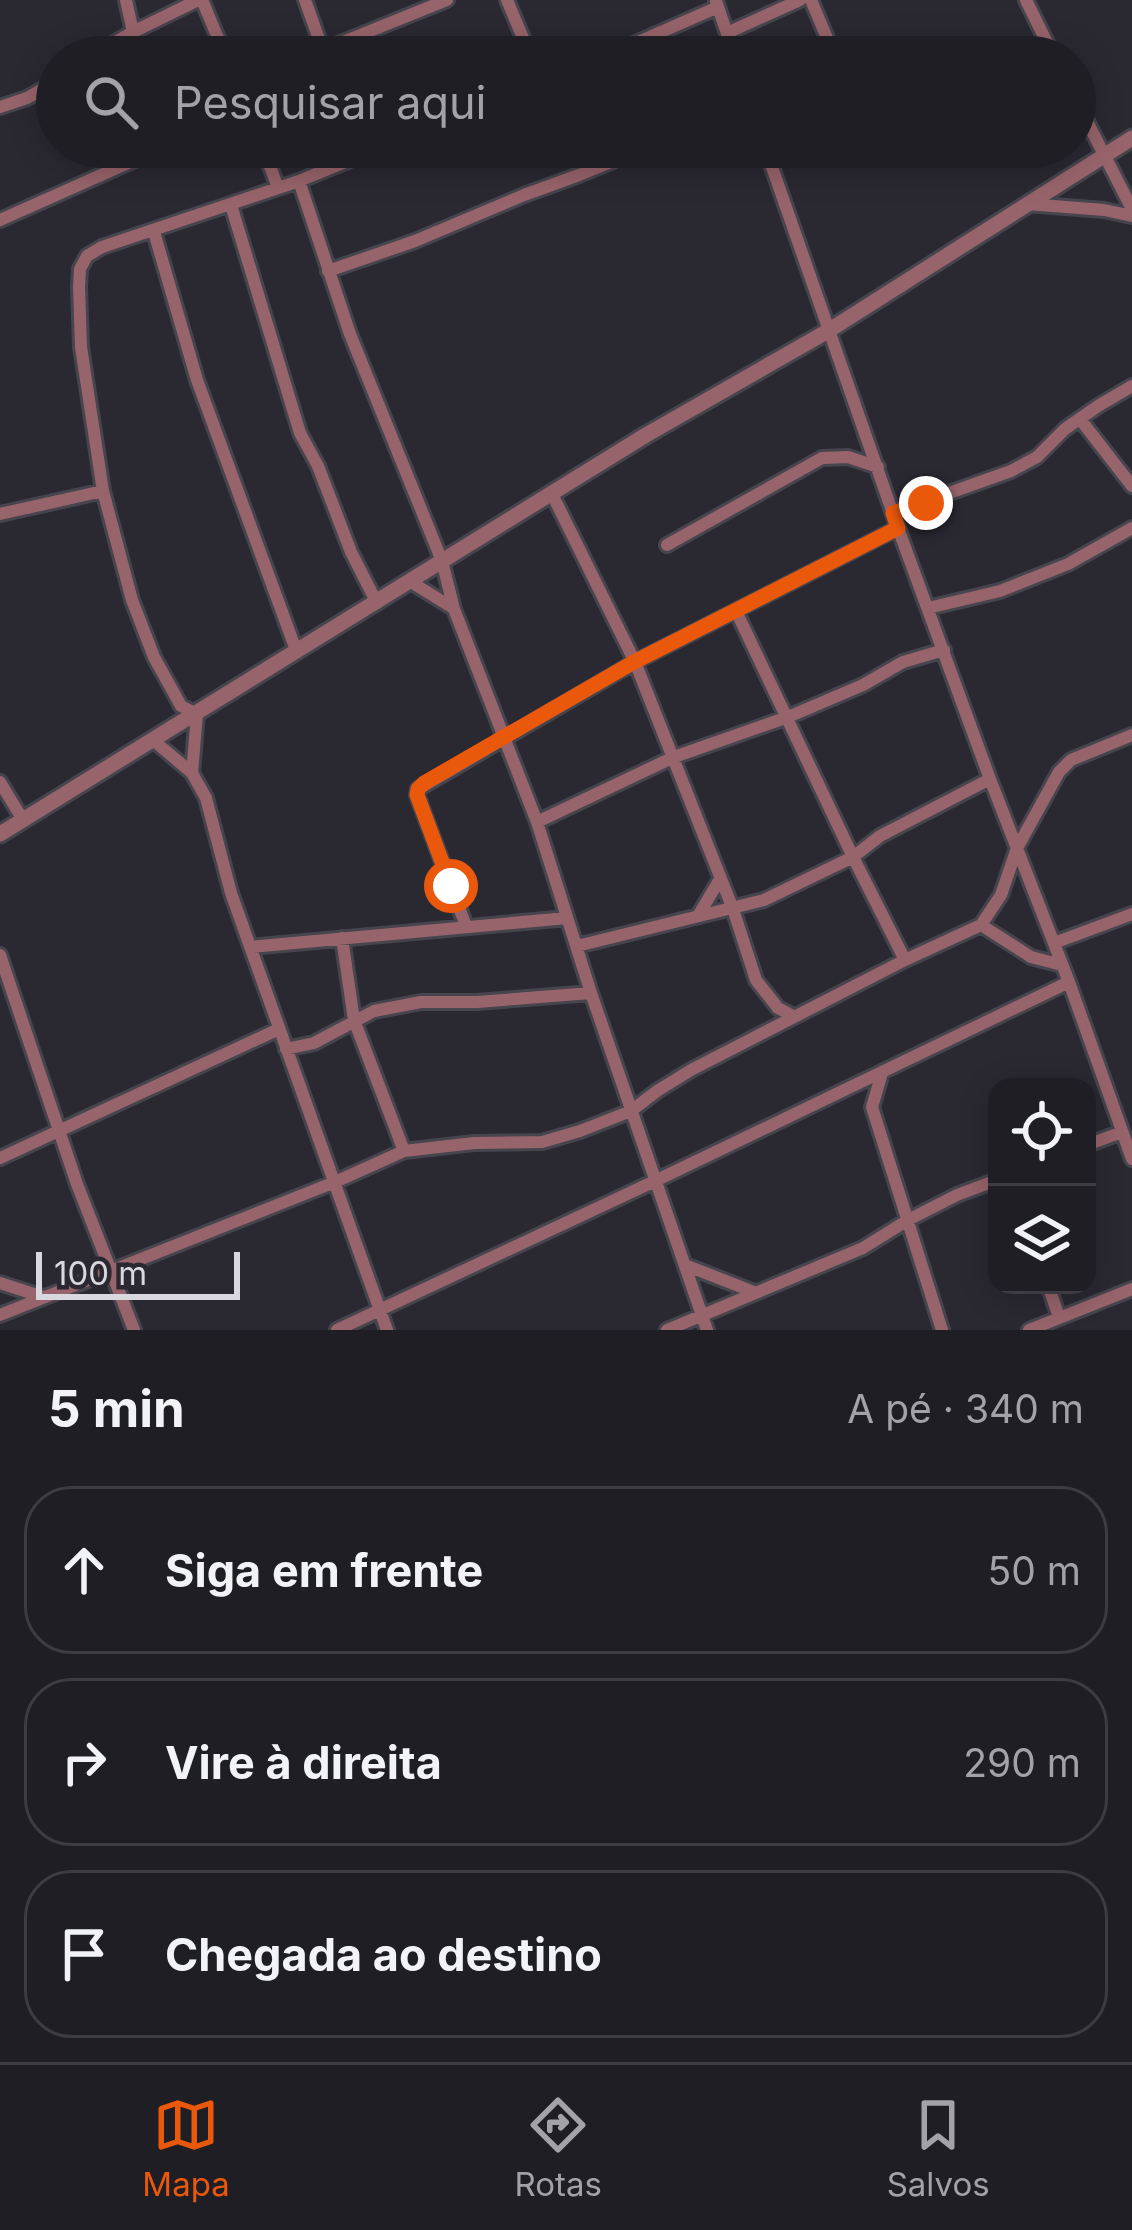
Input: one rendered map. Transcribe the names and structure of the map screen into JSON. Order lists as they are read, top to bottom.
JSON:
{
  "scale_bar": "100 m",
  "page": {
    "search": "Pesquisar aqui",
    "scale": "100 m",
    "heading": ["5 min", "A pé · 340 m"],
    "list": [
      ["Siga em frente", "50 m"],
      ["Vire à direita", "290 m"],
      "Chegada ao destino"
    ],
    "nav": ["Mapa", "Rotas", "Salvos"]
  }
}
